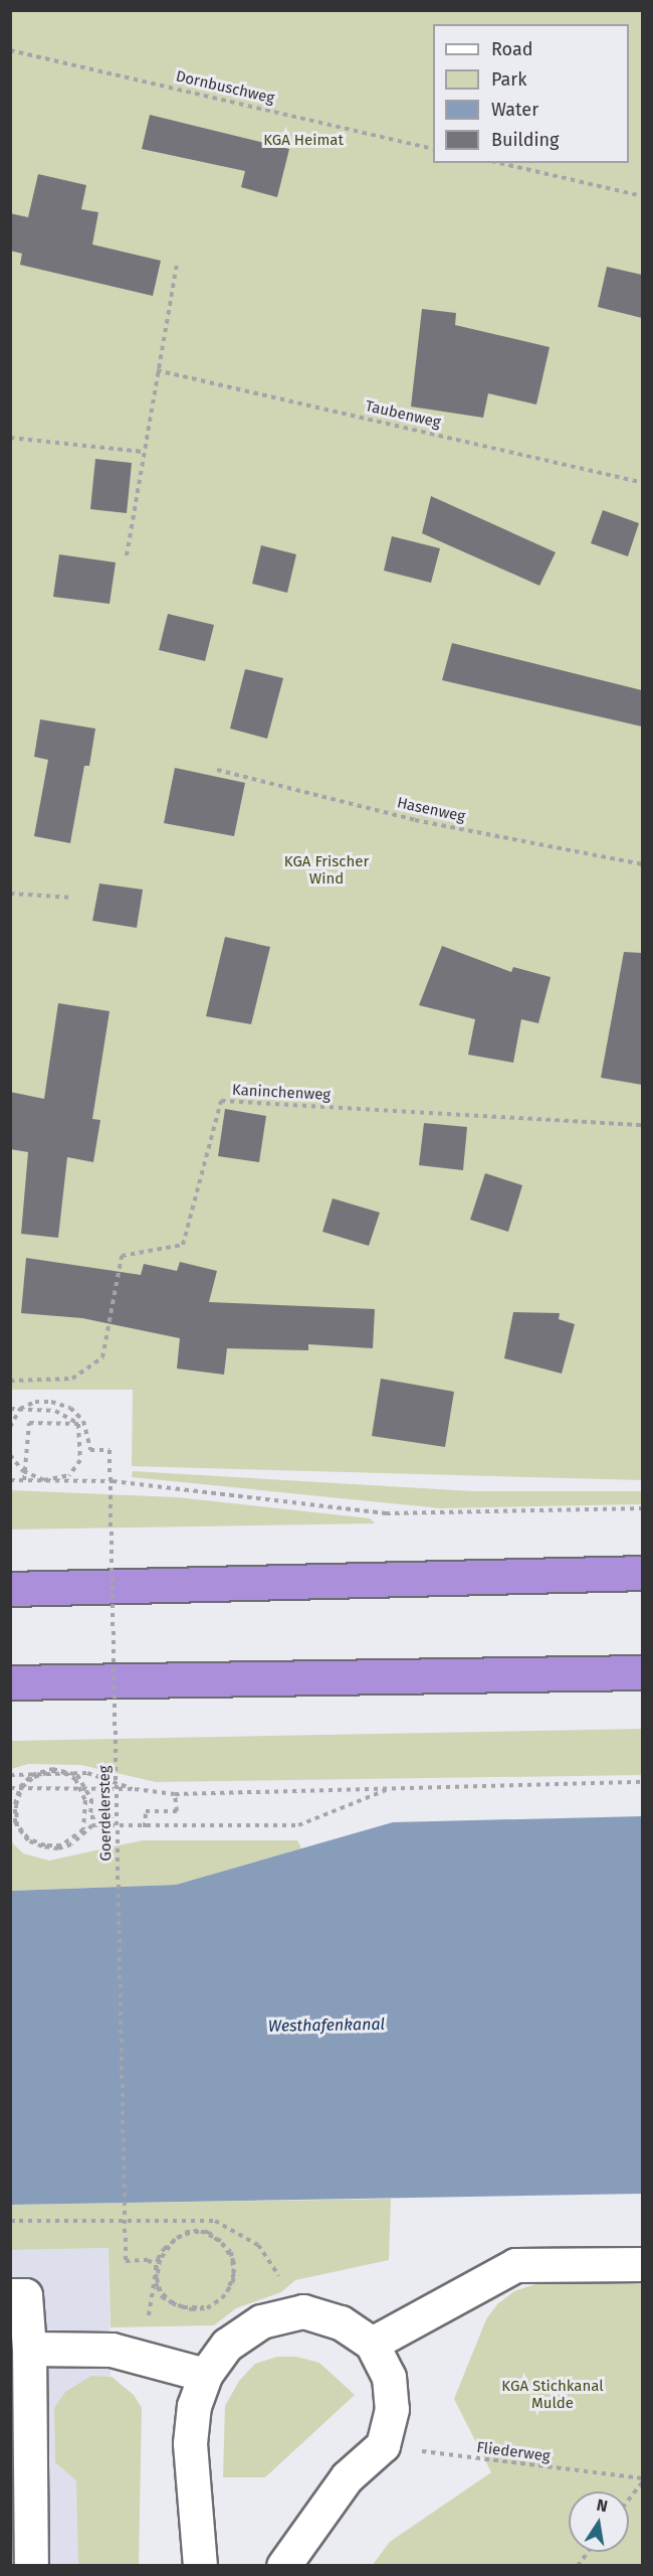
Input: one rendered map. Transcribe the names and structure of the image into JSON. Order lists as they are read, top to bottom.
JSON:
{
  "streets": {
    "path": [
      "Dornbuschweg",
      "Taubenweg",
      "Hasenweg",
      "Kaninchenweg",
      "Goerdelersteg",
      "Fliederweg"
    ]
  },
  "water": ["Westhafenkanal"],
  "parks": ["KGA Heimat", "KGA Frischer Wind", "KGA Stichkanal Mulde"],
  "legend": [
    "Road",
    "Park",
    "Water",
    "Building"
  ],
  "north": "top"
}
